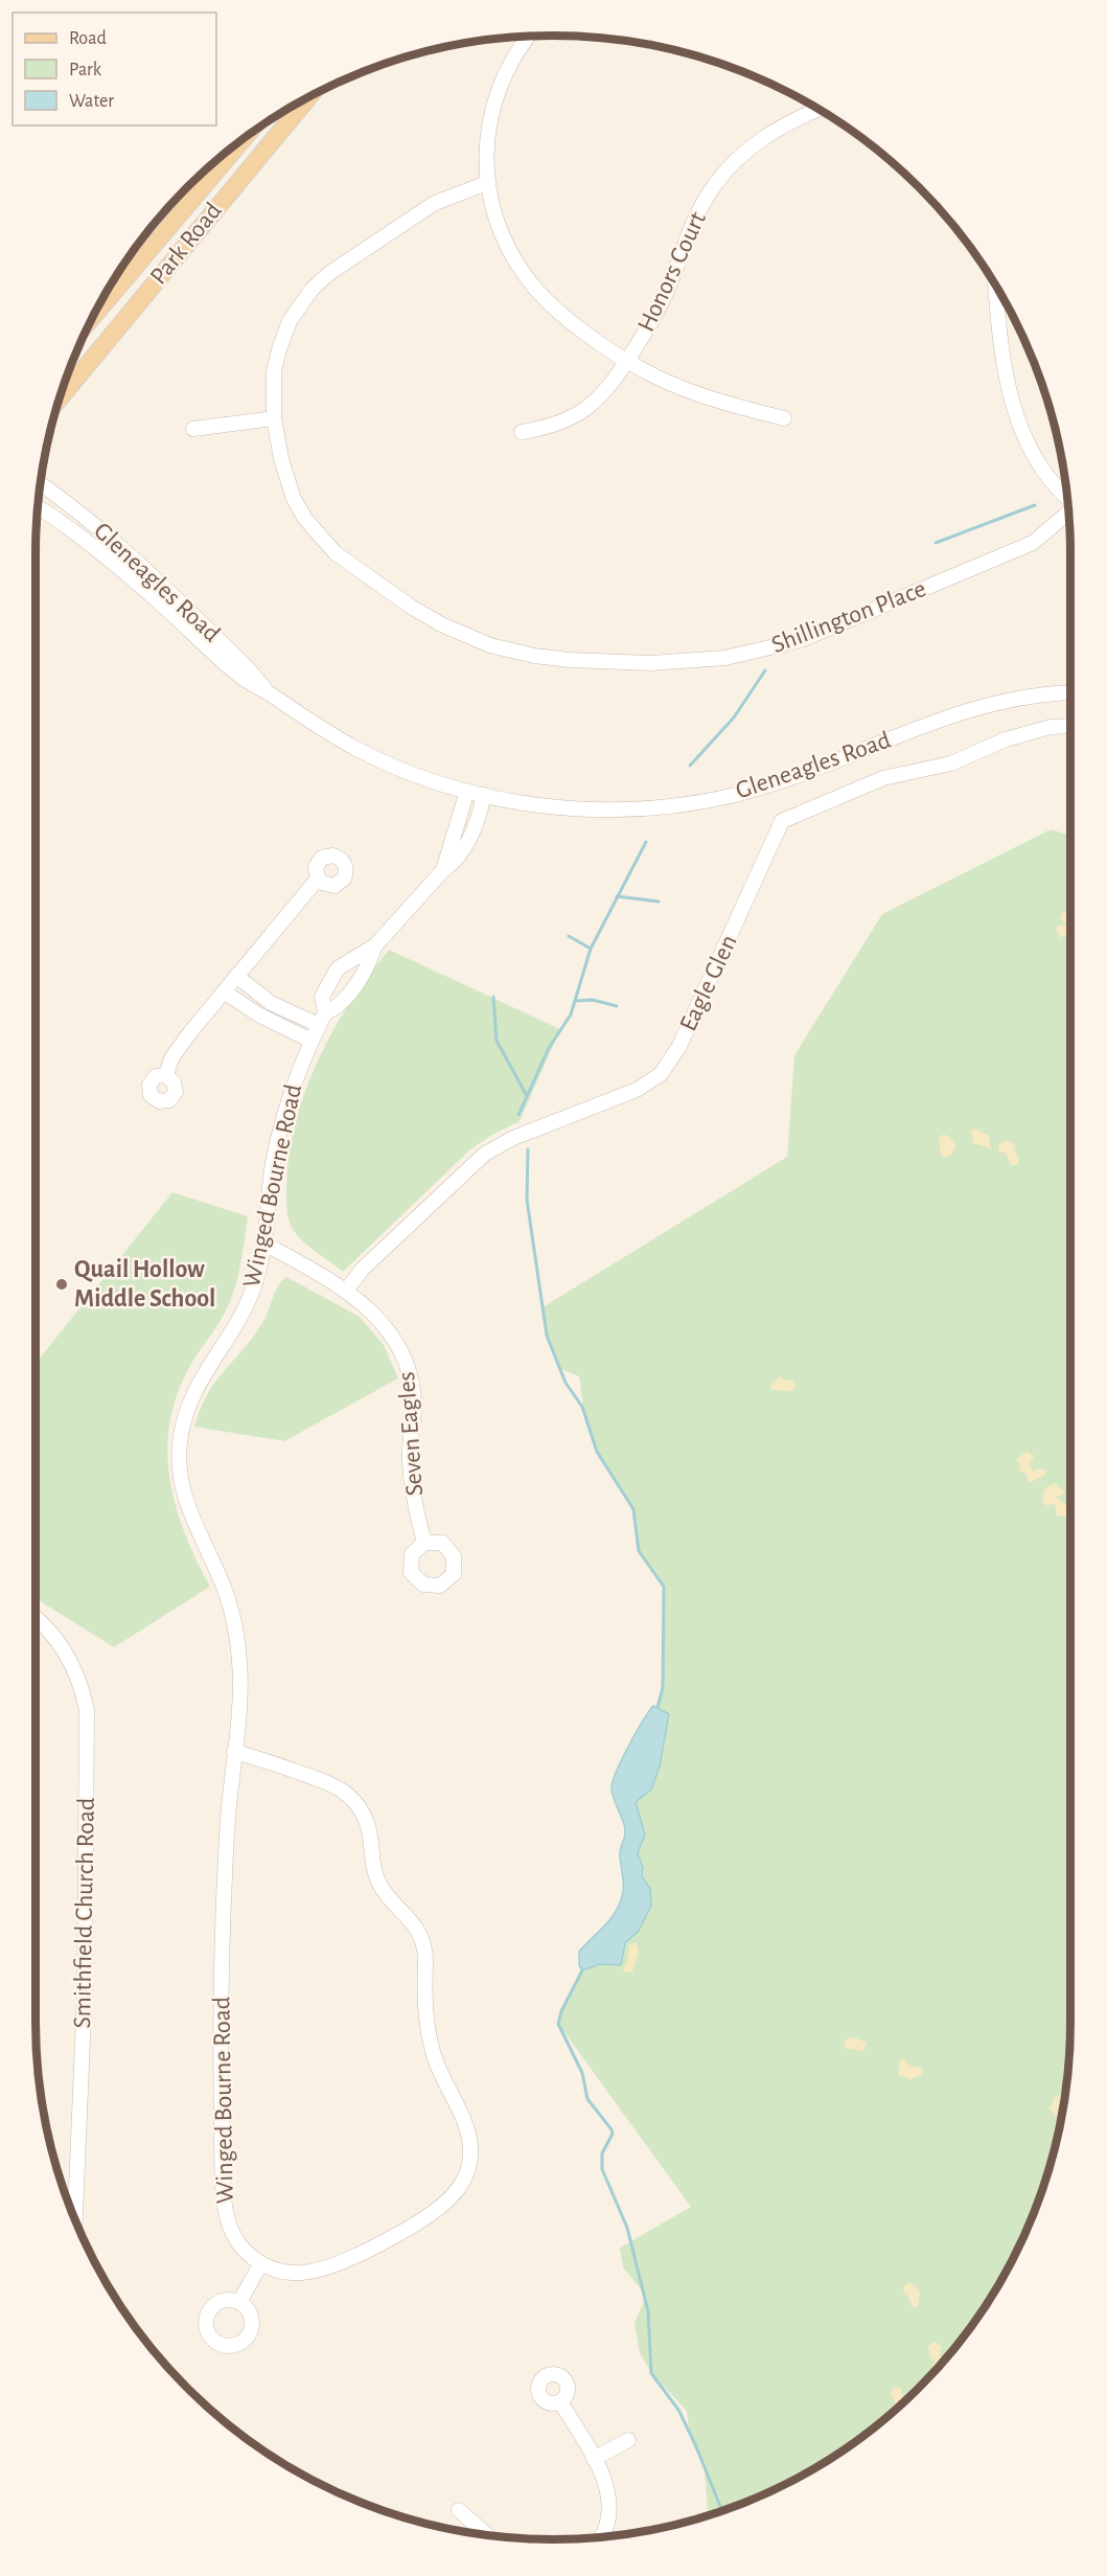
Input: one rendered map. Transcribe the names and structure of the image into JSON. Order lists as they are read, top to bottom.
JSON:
{
  "streets": {
    "main road": ["Park Road"],
    "street": [
      "Honors Court",
      "Gleneagles Road",
      "Shillington Place",
      "Eagle Glen",
      "Winged Bourne Road",
      "Seven Eagles",
      "Smithfield Church Road"
    ]
  },
  "crossings": [
    ["Gleneagles Road", "Winged Bourne Road"],
    ["Eagle Glen", "Seven Eagles"],
    ["Winged Bourne Road", "Seven Eagles"]
  ],
  "places": ["Quail Hollow Middle School"],
  "legend": ["Road", "Park", "Water"]
}
